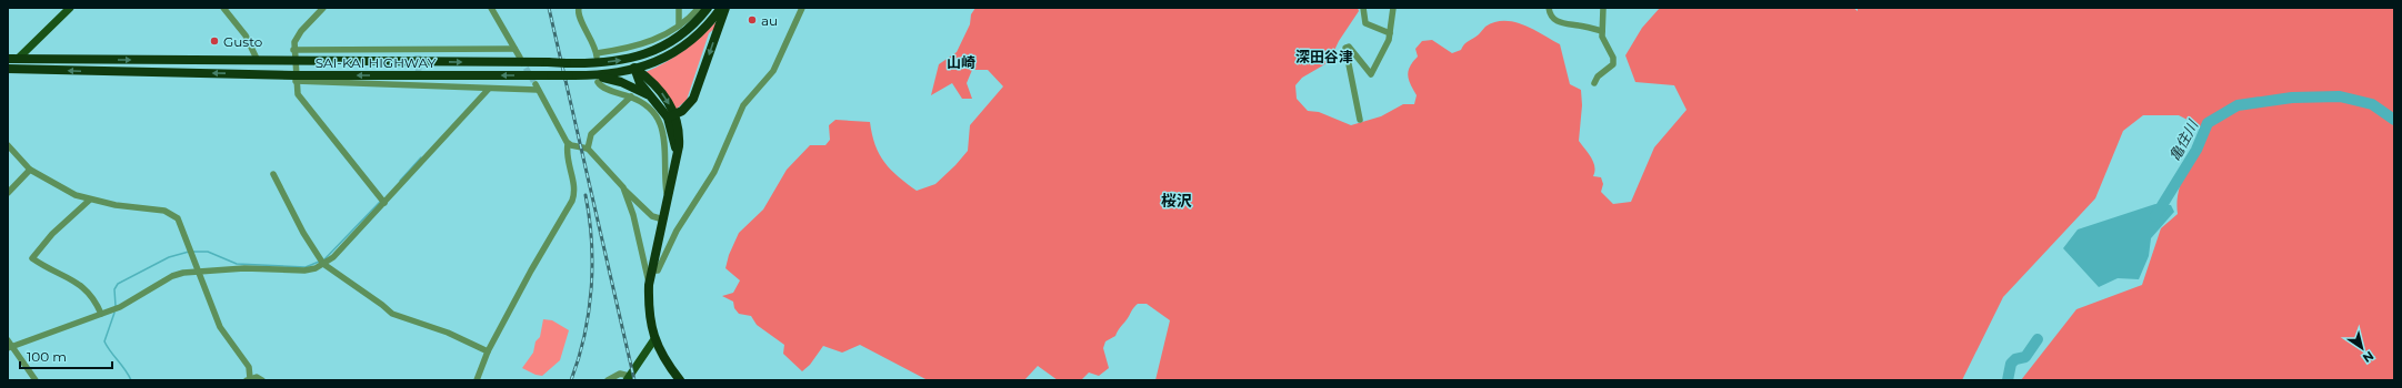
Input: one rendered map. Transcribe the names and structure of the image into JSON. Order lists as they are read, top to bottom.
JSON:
{
  "streets": {
    "highway": ["SAI-KAI HIGHWAY"]
  },
  "districts": ["深田谷津", "山崎", "桜沢"],
  "water": ["亀住川"],
  "places": ["au", "Gusto"],
  "scale_bar": "100 m",
  "north": "bottom right"
}
